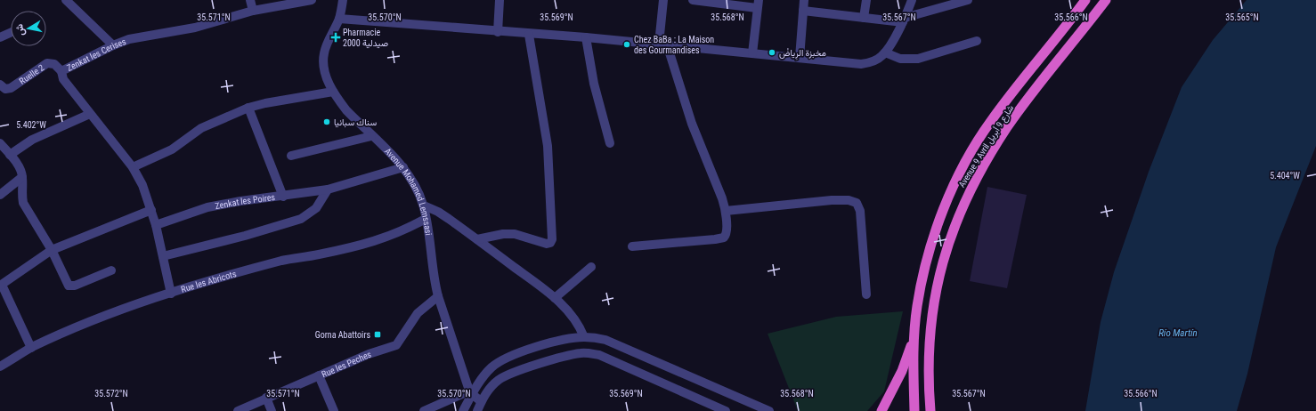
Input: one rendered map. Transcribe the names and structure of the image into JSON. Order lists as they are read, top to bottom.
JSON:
{
  "streets": {
    "highway": ["Avenue 9 Avril شارع 9 أبريل"],
    "street": [
      "Zenkat les Cerises",
      "Ruelle 2",
      "Avenue Mohamed Lemssasi",
      "Zenkat les Poires",
      "Rue les Abricots",
      "Rue les Peches"
    ]
  },
  "crossings": [
    ["Zenkat les Cerises", "Ruelle 2"],
    ["Zenkat les Cerises", "Zenkat les Poires"],
    ["Avenue Mohamed Lemssasi", "Zenkat les Poires"],
    ["Avenue Mohamed Lemssasi", "Rue les Abricots"],
    ["Avenue Mohamed Lemssasi", "Rue les Peches"]
  ],
  "water": ["Río Martín"],
  "places": {
    "health": ["Pharmacie 2000 صيدلية"],
    "other": ["Chez BaBa : La Maison des Gourmandises", "مخبزة الرِياضْ", "سناك سبانيا"],
    "transit": ["Gorna Abattoirs"]
  },
  "north": "left",
  "coordinates": [
    "35.571°N",
    "35.570°N",
    "35.569°N",
    "35.568°N",
    "35.567°N",
    "35.566°N",
    "35.565°N",
    "5.402°W",
    "5.404°W",
    "35.572°N"
  ]
}
